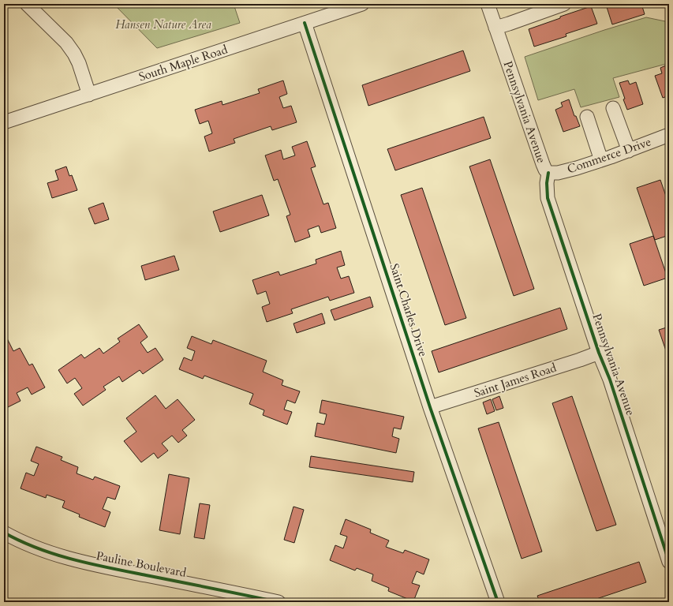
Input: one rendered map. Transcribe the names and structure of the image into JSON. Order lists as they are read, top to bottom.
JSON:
{
  "streets": {
    "street": [
      "South Maple Road",
      "Pennsylvania Avenue",
      "Commerce Drive",
      "Saint Charles Drive",
      "Saint James Road",
      "Pauline Boulevard"
    ]
  },
  "crossings": [
    ["South Maple Road", "Saint Charles Drive"],
    ["Pennsylvania Avenue", "Commerce Drive"],
    ["Pennsylvania Avenue", "Saint James Road"],
    ["Saint Charles Drive", "Saint James Road"]
  ],
  "parks": ["Hansen Nature Area"]
}
